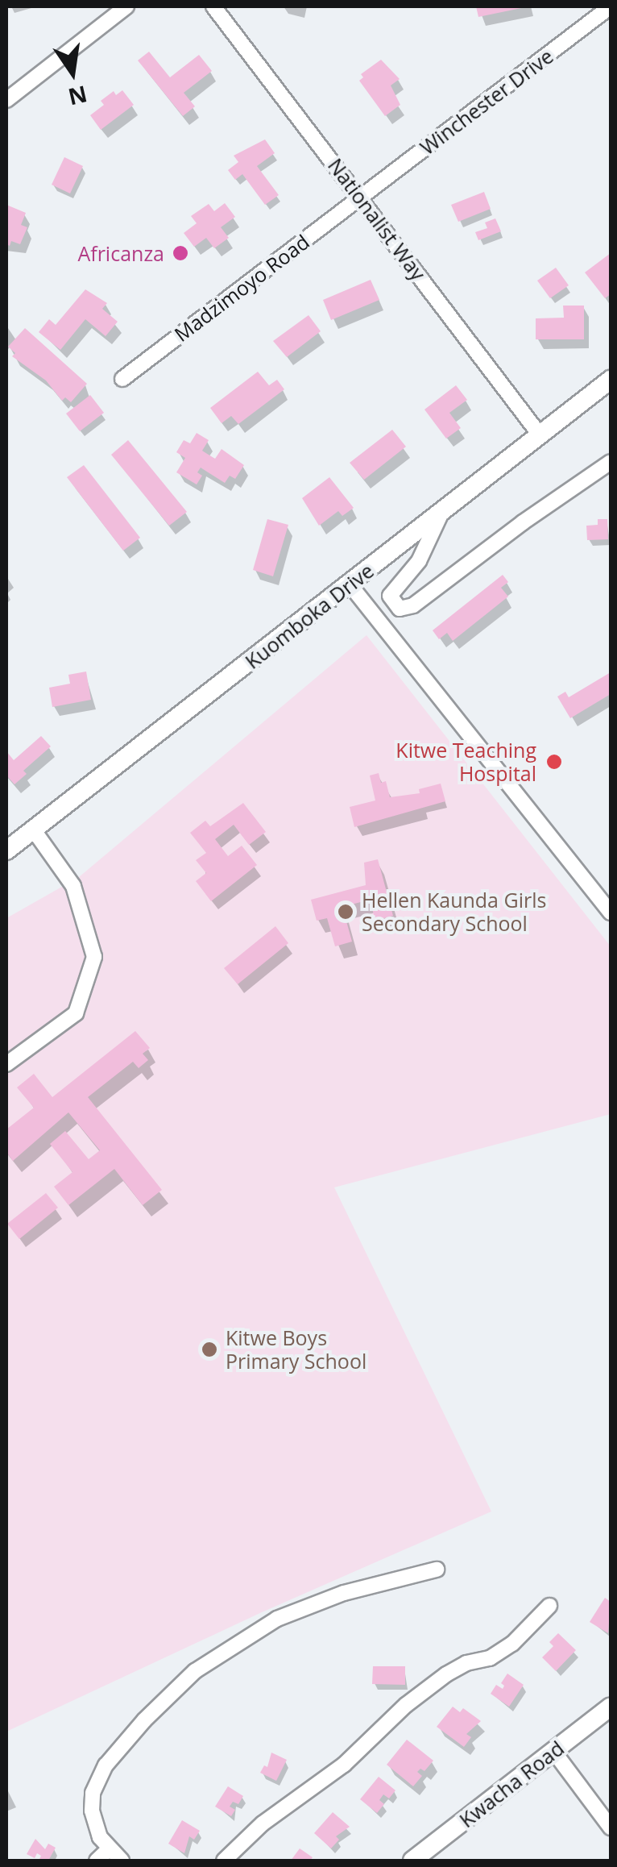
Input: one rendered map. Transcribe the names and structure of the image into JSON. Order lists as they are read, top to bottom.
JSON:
{
  "streets": {
    "main road": ["Kuomboka Drive", "Kwacha Road"],
    "street": ["Winchester Drive", "Nationalist Way", "Madzimoyo Road"]
  },
  "crossings": [
    ["Winchester Drive", "Nationalist Way"],
    ["Winchester Drive", "Madzimoyo Road"],
    ["Nationalist Way", "Madzimoyo Road"],
    ["Nationalist Way", "Kuomboka Drive"]
  ],
  "places": [
    "Africanza",
    "Kitwe Teaching Hospital",
    "Hellen Kaunda Girls Secondary School",
    "Kitwe Boys Primary School"
  ],
  "north": "bottom"
}
